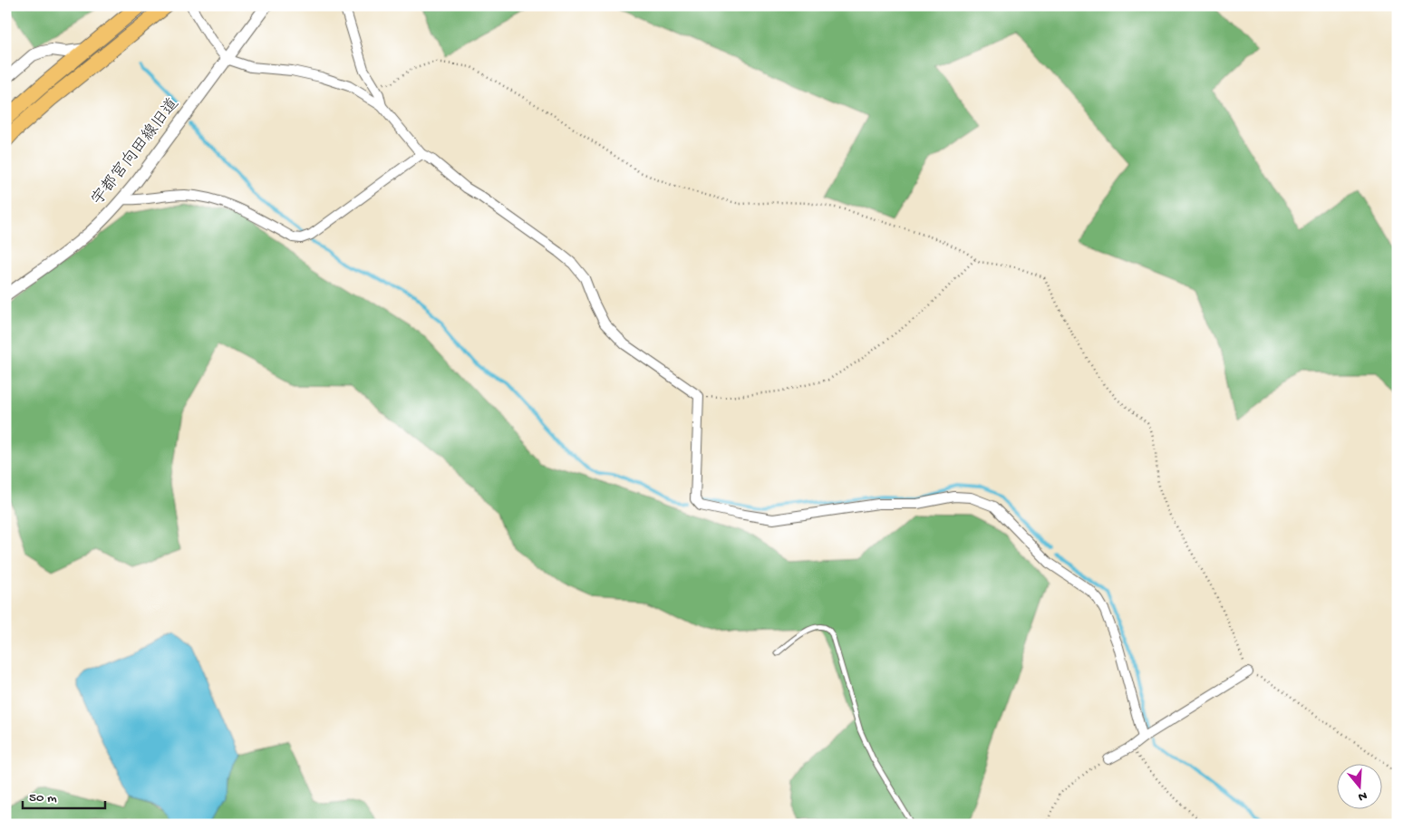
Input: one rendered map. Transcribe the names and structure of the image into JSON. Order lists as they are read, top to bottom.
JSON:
{
  "streets": {
    "street": ["宇都宮向田線旧道"]
  },
  "scale_bar": "50 m",
  "north": "bottom"
}
